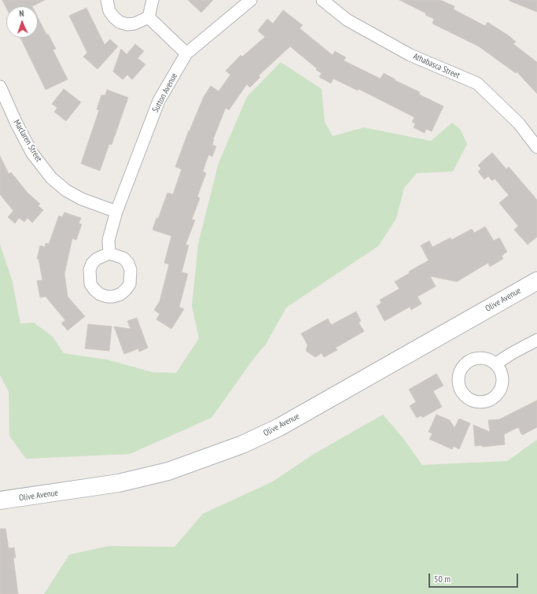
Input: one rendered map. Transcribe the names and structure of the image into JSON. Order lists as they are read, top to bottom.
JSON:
{
  "streets": {
    "main road": ["Olive Avenue"],
    "street": ["Athabasca Street", "Sutton Avenue", "Maclaren Street"]
  },
  "crossings": [
    ["Sutton Avenue", "Maclaren Street"]
  ],
  "scale_bar": "50 m",
  "north": "top"
}
